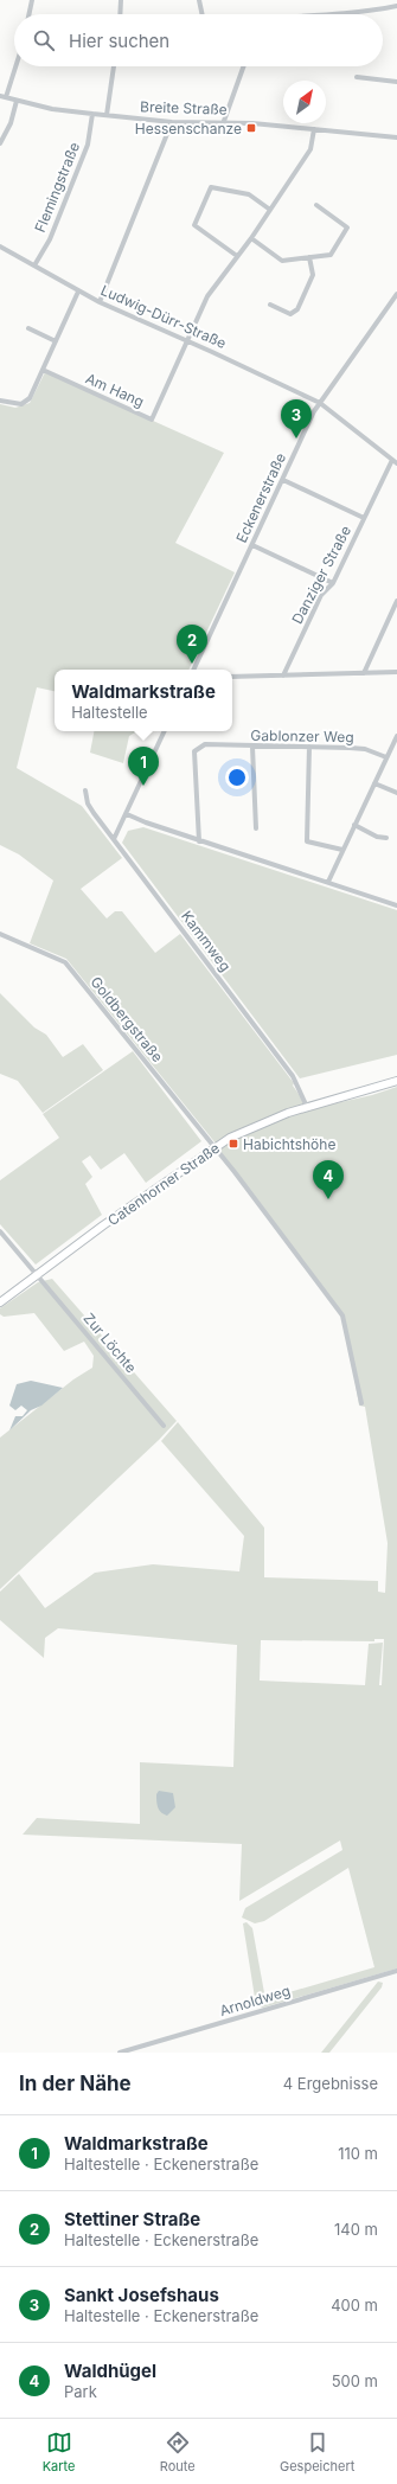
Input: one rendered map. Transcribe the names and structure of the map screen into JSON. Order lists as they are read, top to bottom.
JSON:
{
  "streets": {
    "street": [
      "Breite Straße",
      "Flemingstraße",
      "Ludwig-Dürr-Straße",
      "Am Hang",
      "Eckenerstraße",
      "Danziger Straße",
      "Gablonzer Weg",
      "Kammweg",
      "Goldbergstraße",
      "Catenhorner Straße",
      "Zur Löchte",
      "Arnoldweg"
    ]
  },
  "crossings": [
    ["Breite Straße", "Flemingstraße"],
    ["Flemingstraße", "Ludwig-Dürr-Straße"],
    ["Ludwig-Dürr-Straße", "Am Hang"],
    ["Ludwig-Dürr-Straße", "Eckenerstraße"],
    ["Ludwig-Dürr-Straße", "Danziger Straße"],
    ["Kammweg", "Catenhorner Straße"],
    ["Goldbergstraße", "Catenhorner Straße"],
    ["Catenhorner Straße", "Zur Löchte"]
  ],
  "places": {
    "transit": ["Hessenschanze", "Habichtshöhe"]
  },
  "north": "top right",
  "page": {
    "search": "Hier suchen",
    "pins": [
      "3",
      "2",
      "1",
      "4"
    ],
    "popup": ["Waldmarkstraße", "Haltestelle"],
    "heading": ["In der Nähe", "4 Ergebnisse"],
    "list": [
      {
        "mark": "1",
        "name": "Waldmarkstraße",
        "note": "Haltestelle · Eckenerstraße",
        "value": "110 m"
      },
      {
        "mark": "2",
        "name": "Stettiner Straße",
        "note": "Haltestelle · Eckenerstraße",
        "value": "140 m"
      },
      {
        "mark": "3",
        "name": "Sankt Josefshaus",
        "note": "Haltestelle · Eckenerstraße",
        "value": "400 m"
      },
      {
        "mark": "4",
        "name": "Waldhügel",
        "note": "Park",
        "value": "500 m"
      }
    ],
    "nav": ["Karte", "Route", "Gespeichert"]
  }
}
